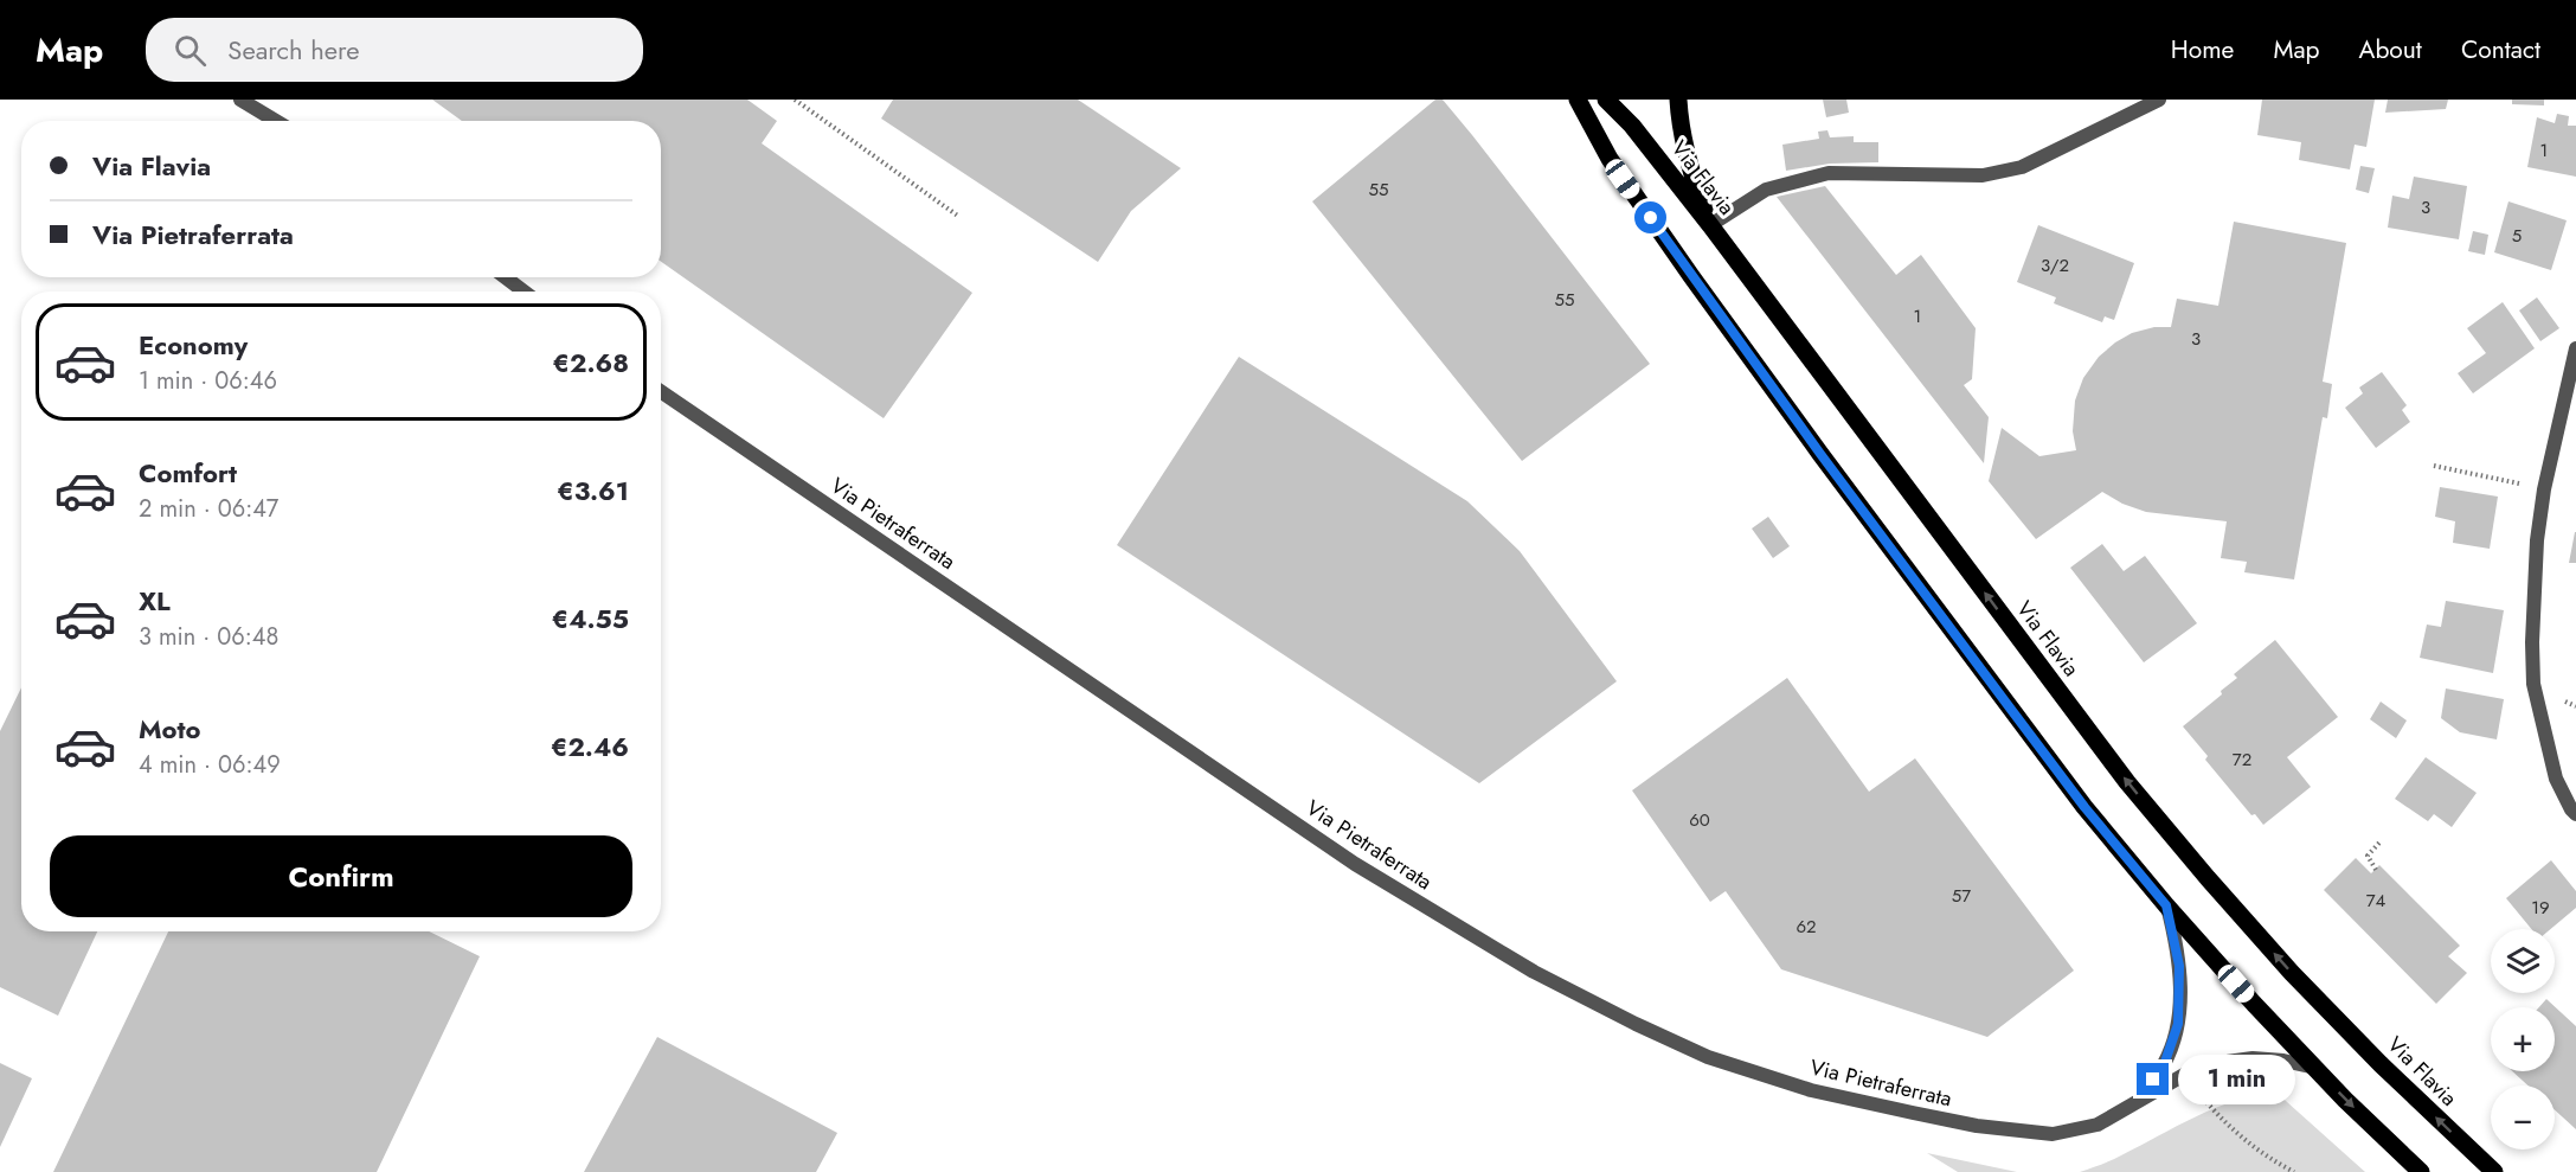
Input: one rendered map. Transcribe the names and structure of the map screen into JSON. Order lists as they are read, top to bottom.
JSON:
{
  "streets": {
    "main road": ["Via Flavia"],
    "street": ["Via Pietraferrata"]
  },
  "house_numbers": [
    "1",
    "55",
    "3",
    "5",
    "3/2",
    "55",
    "1",
    "3",
    "72",
    "60",
    "57",
    "74",
    "19",
    "62"
  ],
  "page": {
    "header": "Map",
    "search": "Search here",
    "nav": [
      "Home",
      "Map",
      "About",
      "Contact"
    ],
    "banner": ["Via Flavia", "Via Pietraferrata"],
    "list": [
      {
        "name": "Economy",
        "note": "1 min · 06:46",
        "value": "€2.68"
      },
      {
        "name": "Comfort",
        "note": "2 min · 06:47",
        "value": "€3.61"
      },
      {
        "name": "XL",
        "note": "3 min · 06:48",
        "value": "€4.55"
      },
      {
        "name": "Moto",
        "note": "4 min · 06:49",
        "value": "€2.46"
      }
    ],
    "buttons": "Confirm",
    "map_buttons": ["+", "−"],
    "bubble": "1 min"
  }
}
